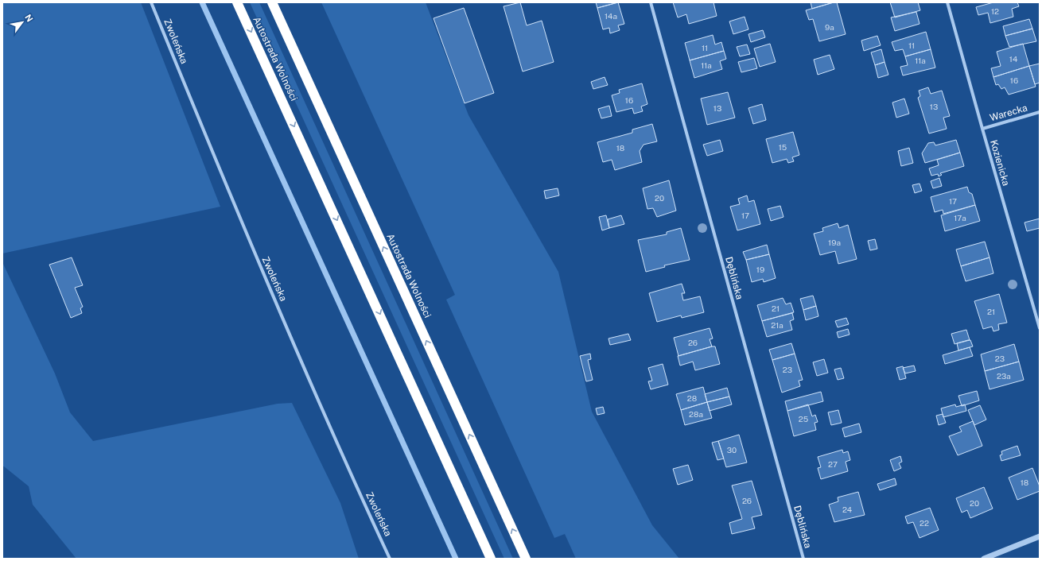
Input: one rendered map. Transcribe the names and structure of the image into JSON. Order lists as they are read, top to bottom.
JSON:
{
  "streets": {
    "highway": ["Autostrada Wolności"],
    "street": [
      "Zwoleńska",
      "Warecka",
      "Kozienicka",
      "Dęblińska"
    ]
  },
  "crossings": [
    ["Warecka", "Kozienicka"]
  ],
  "house_numbers": [
    "12",
    "14a",
    "9a",
    "11",
    "11",
    "14",
    "11a",
    "11a",
    "16",
    "16",
    "13",
    "13",
    "15",
    "18",
    "20",
    "17",
    "17",
    "17a",
    "19a",
    "19",
    "21",
    "21",
    "21a",
    "26",
    "23",
    "23",
    "23a",
    "28",
    "28a",
    "25",
    "30",
    "27",
    "18",
    "26",
    "20",
    "24",
    "22"
  ],
  "north": "top right"
}
